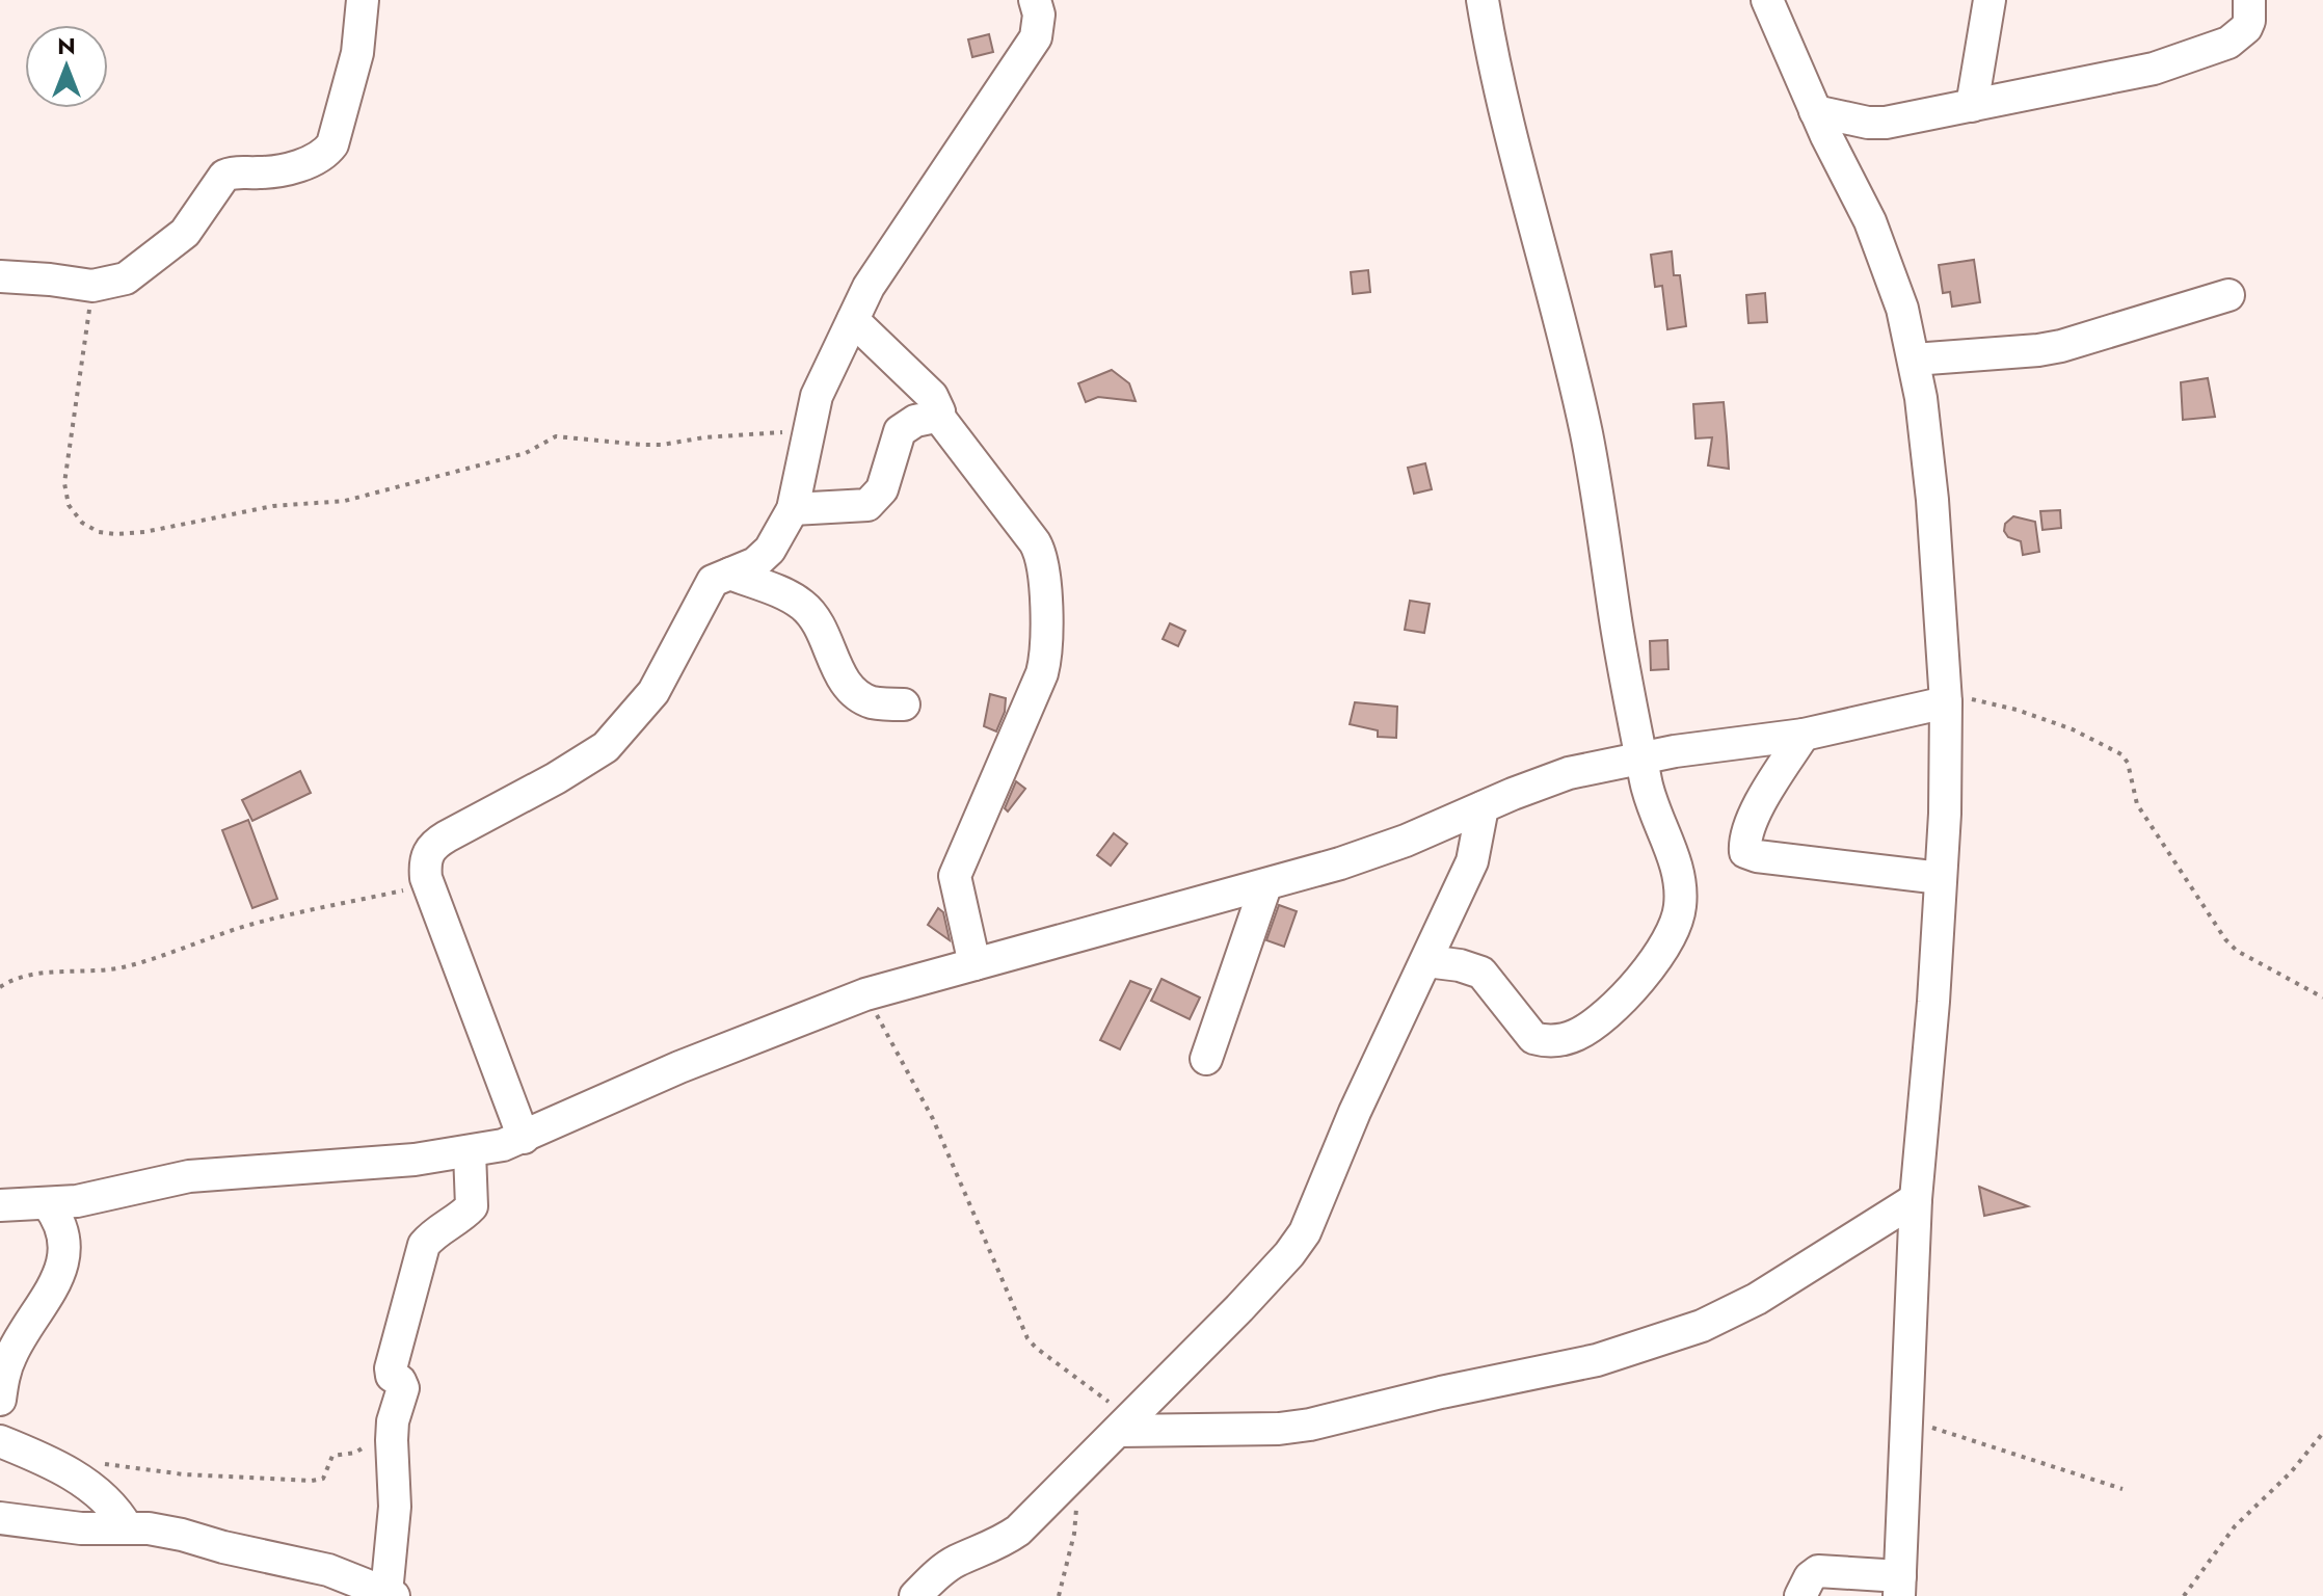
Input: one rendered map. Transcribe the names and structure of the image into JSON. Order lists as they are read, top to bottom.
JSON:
{
  "north": "top"
}
